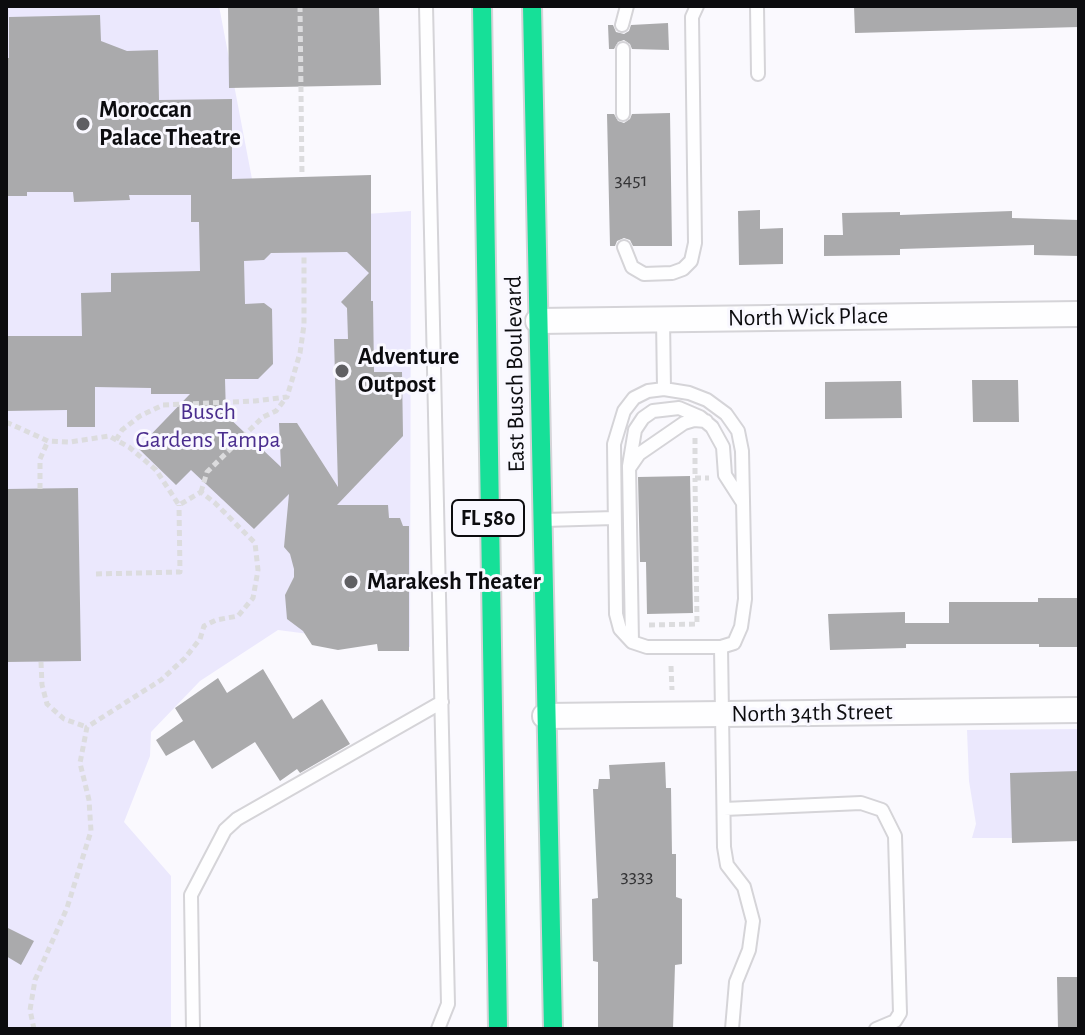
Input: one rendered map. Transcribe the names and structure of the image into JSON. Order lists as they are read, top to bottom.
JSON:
{
  "streets": {
    "main road": ["East Busch Boulevard", "FL 580"],
    "street": ["North Wick Place", "North 34th Street"]
  },
  "crossings": [
    ["North Wick Place", "East Busch Boulevard"],
    ["East Busch Boulevard", "North 34th Street"]
  ],
  "parks": ["Busch Gardens Tampa"],
  "places": ["Moroccan Palace Theatre", "Adventure Outpost", "Marakesh Theater"],
  "house_numbers": ["3451", "3333"]
}
